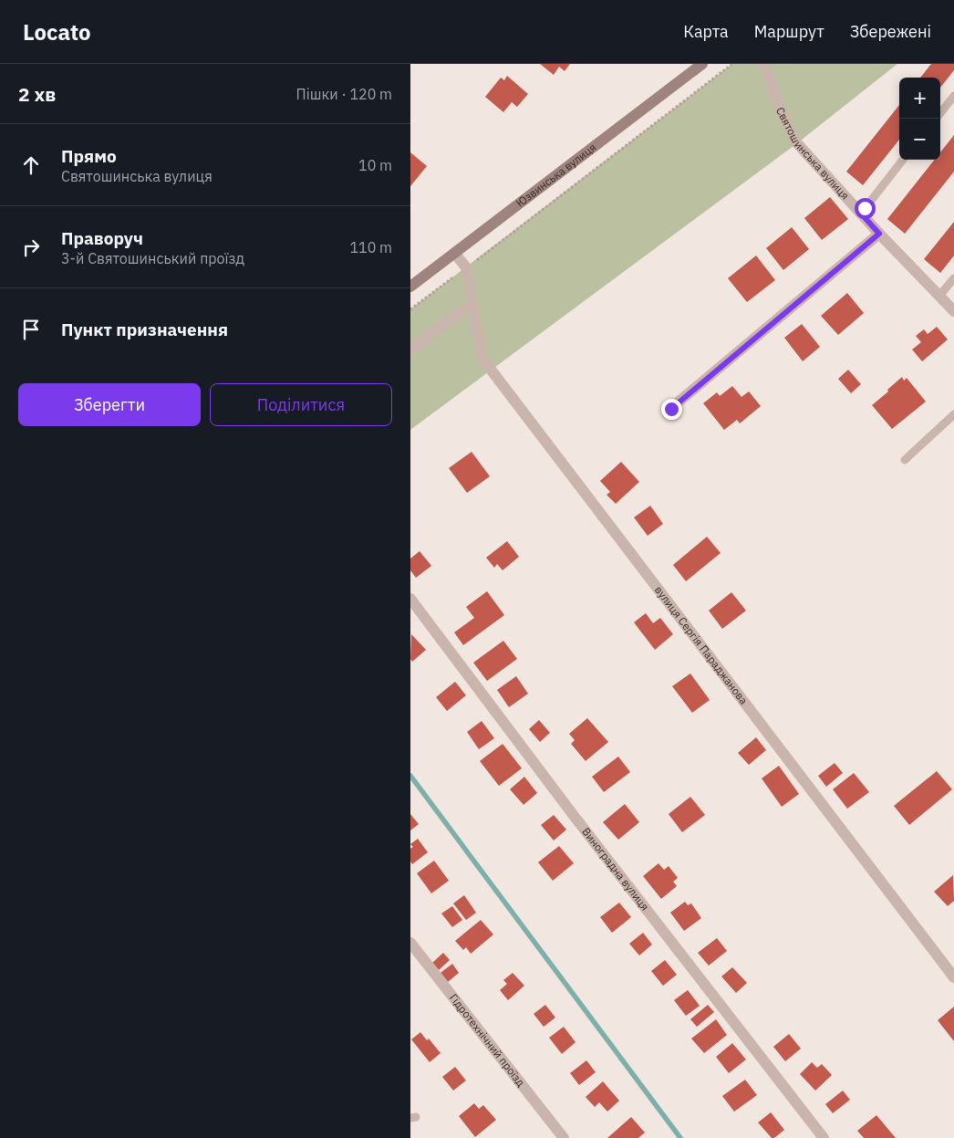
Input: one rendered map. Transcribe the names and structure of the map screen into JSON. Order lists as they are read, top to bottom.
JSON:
{
  "streets": {
    "main road": ["Юзвинська вулиця"],
    "street": [
      "Святошинська вулиця",
      "вулиця Сергія Параджанова",
      "Виноградна вулиця",
      "Гідротехнічний проїзд"
    ]
  },
  "page": {
    "header": "Locato",
    "nav": ["Карта", "Маршрут", "Збережені"],
    "heading": ["2 хв", "Пішки · 120 m"],
    "map_buttons": ["+", "−"],
    "list": [
      ["Прямо", "Святошинська вулиця", "10 m"],
      ["Праворуч", "3-й Святошинський проїзд", "110 m"],
      "Пункт призначення"
    ],
    "buttons": ["Зберегти", "Поділитися"]
  }
}
